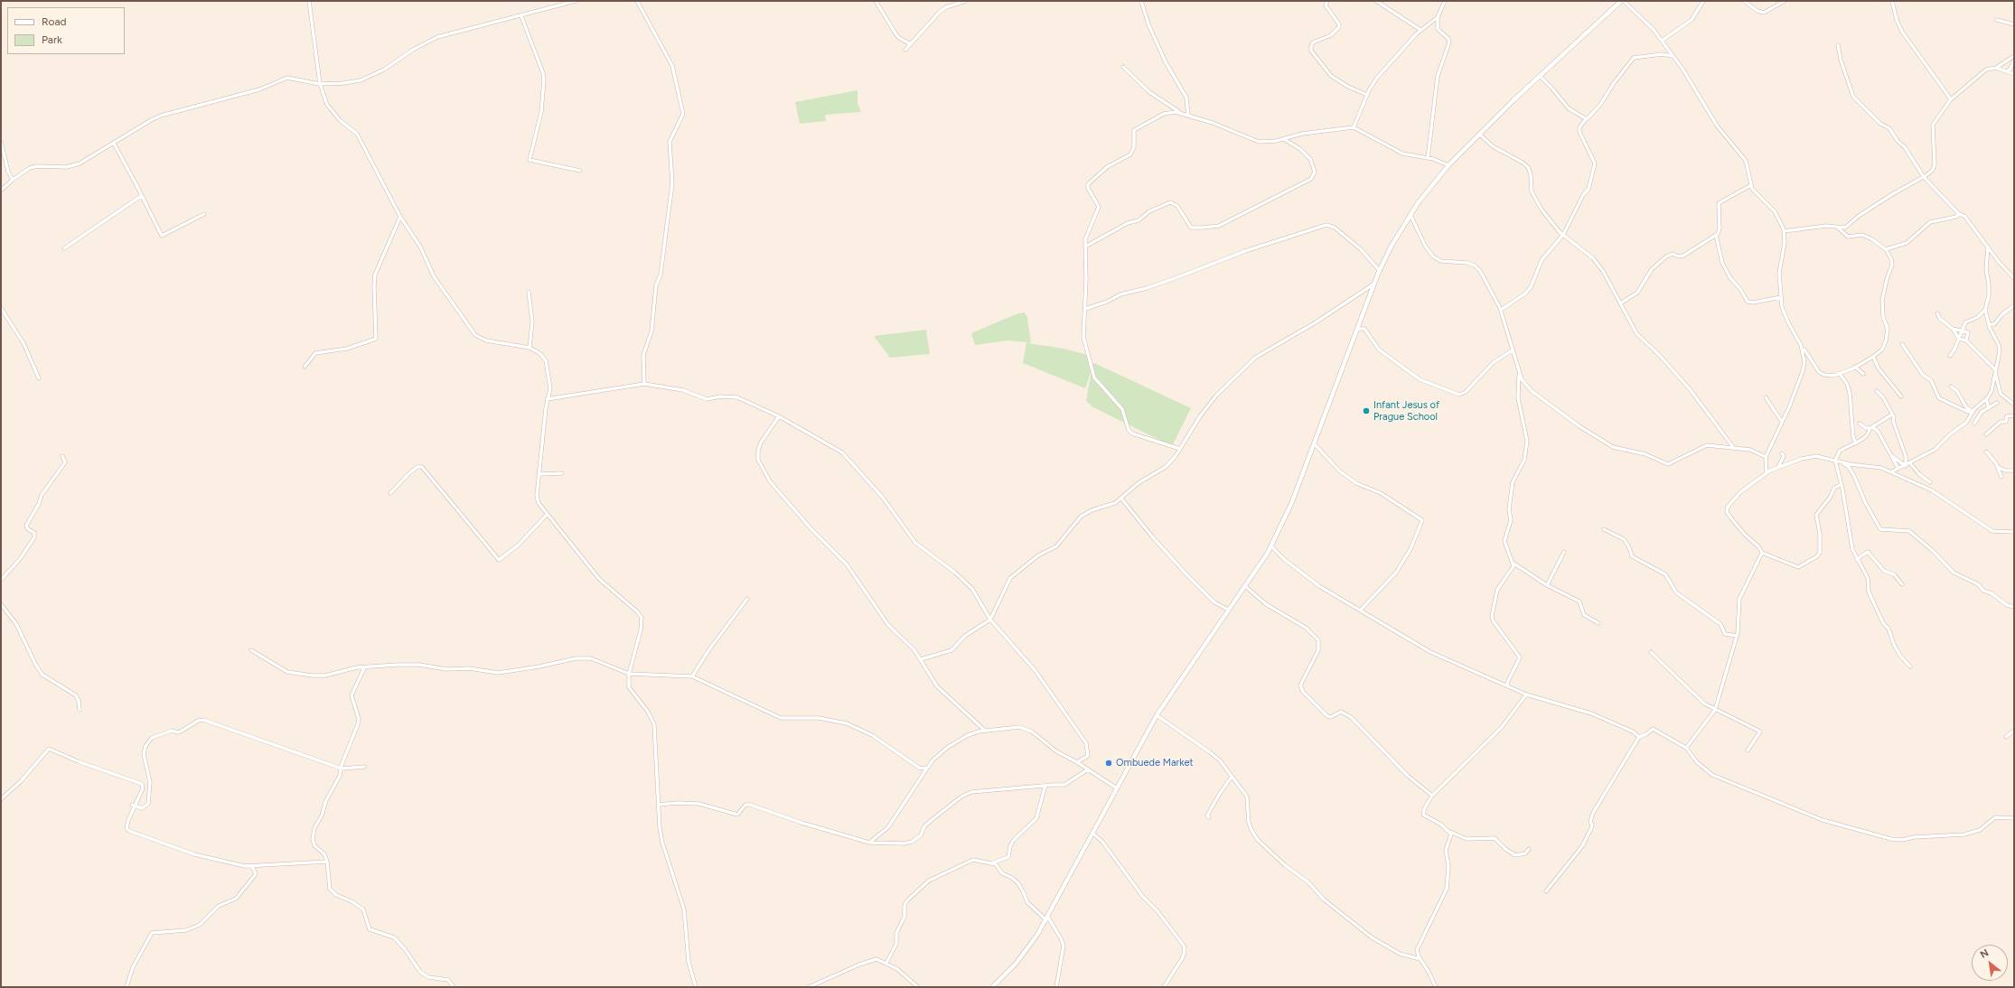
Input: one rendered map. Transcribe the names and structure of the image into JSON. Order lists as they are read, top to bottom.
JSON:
{
  "places": ["Infant Jesus of Prague School", "Ombuede Market"],
  "legend": ["Road", "Park"],
  "north": "top left"
}
